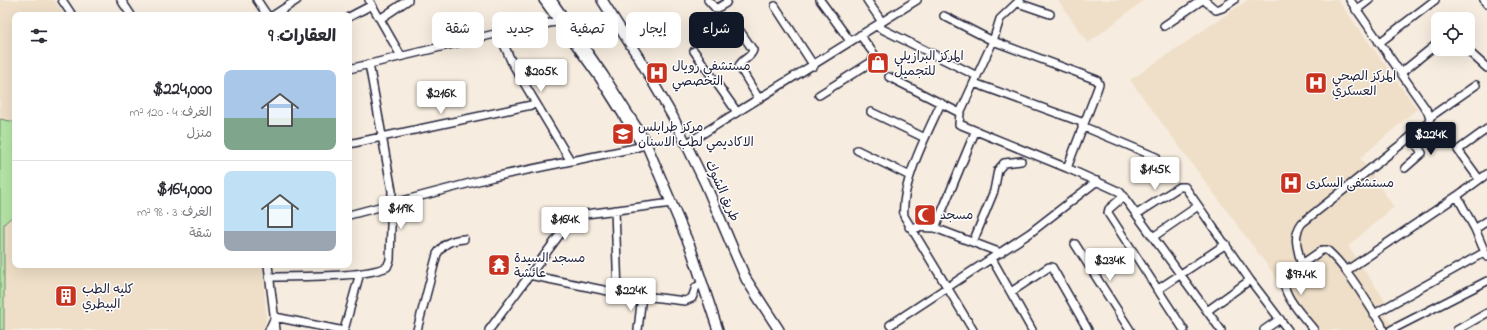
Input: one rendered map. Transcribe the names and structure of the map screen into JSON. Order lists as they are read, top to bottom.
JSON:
{
  "streets": {
    "main road": ["طريق الشوك"]
  },
  "places": {
    "shop": ["المركز البرازيلي للتجميل"],
    "hospital": ["مستشفى رويال التخصصي", "المركز الصحي العسكري", "مستشفى السكرى"],
    "school or university": ["مركز طرابلس الاكاديمي لطب الاسنان"],
    "mosque": ["مسجد"],
    "temple": ["مسجد السيدة عائشة"],
    "building": ["كليه الطب البيطري"]
  },
  "page": {
    "chip": [
      "شراء",
      "إيجار",
      "تصفية",
      "جديد",
      "شقة"
    ],
    "heading": "العقارات: 9",
    "price": [
      "$205K",
      "$216K",
      "$224K",
      "$145K",
      "$119K",
      "$164K",
      "$234K",
      "$97.4K",
      "$224K"
    ],
    "list": [
      {
        "name": "$224,000",
        "note": "الغرف: 4 · 120 m² · منزل"
      },
      {
        "name": "$164,000",
        "note": "الغرف: 3 · 98 m² · شقة"
      }
    ]
  }
}
